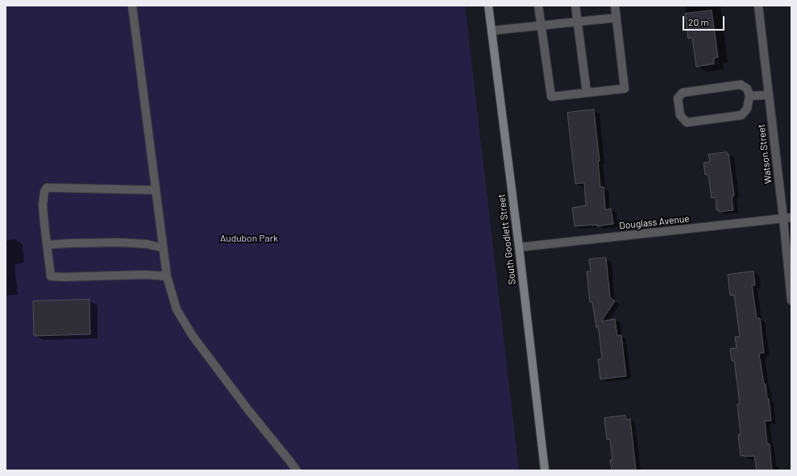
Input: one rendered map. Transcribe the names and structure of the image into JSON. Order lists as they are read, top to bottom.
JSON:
{
  "streets": {
    "main road": ["South Goodlett Street"],
    "street": ["Watson Street", "Douglass Avenue"]
  },
  "crossings": [
    ["Watson Street", "Douglass Avenue"],
    ["Douglass Avenue", "South Goodlett Street"]
  ],
  "parks": ["Audubon Park"],
  "scale_bar": "20 m"
}
